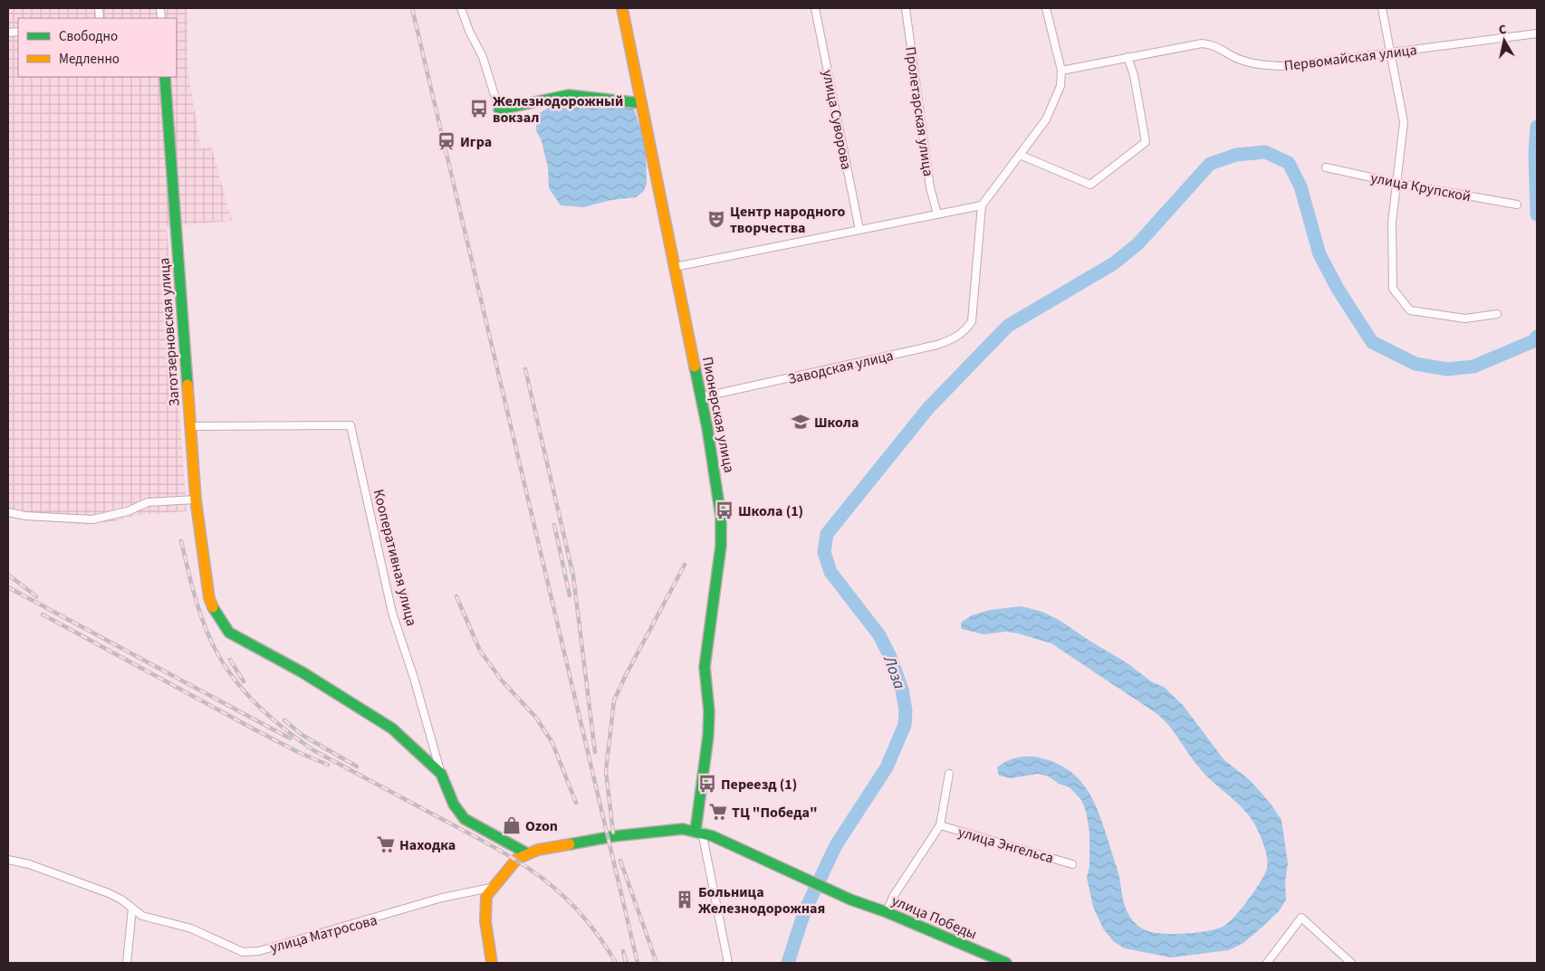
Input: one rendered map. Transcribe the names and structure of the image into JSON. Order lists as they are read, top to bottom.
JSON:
{
  "streets": {
    "street": [
      "Первомайская улица",
      "Пролетарская улица",
      "улица Суворова",
      "улица Крупской",
      "Заготзерновская улица",
      "Заводская улица",
      "Пионерская улица",
      "Кооперативная улица",
      "улица Энгельса",
      "улица Победы",
      "улица Матросова"
    ]
  },
  "crossings": [
    ["Заготзерновская улица", "Кооперативная улица"],
    ["Заводская улица", "Пионерская улица"],
    ["Пионерская улица", "улица Победы"]
  ],
  "water": ["Лоза"],
  "places": {
    "bus stop": ["Железнодорожный вокзал", "Школа (1)", "Переезд (1)"],
    "station": ["Игра"],
    "theatre": ["Центр народного творчества"],
    "school or university": ["Школа"],
    "supermarket": ["ТЦ \"Победа\"", "Находка"],
    "shop": ["Ozon"],
    "building": ["Больница Железнодорожная"]
  },
  "legend": ["Свободно", "Медленно"],
  "north": "top"
}
